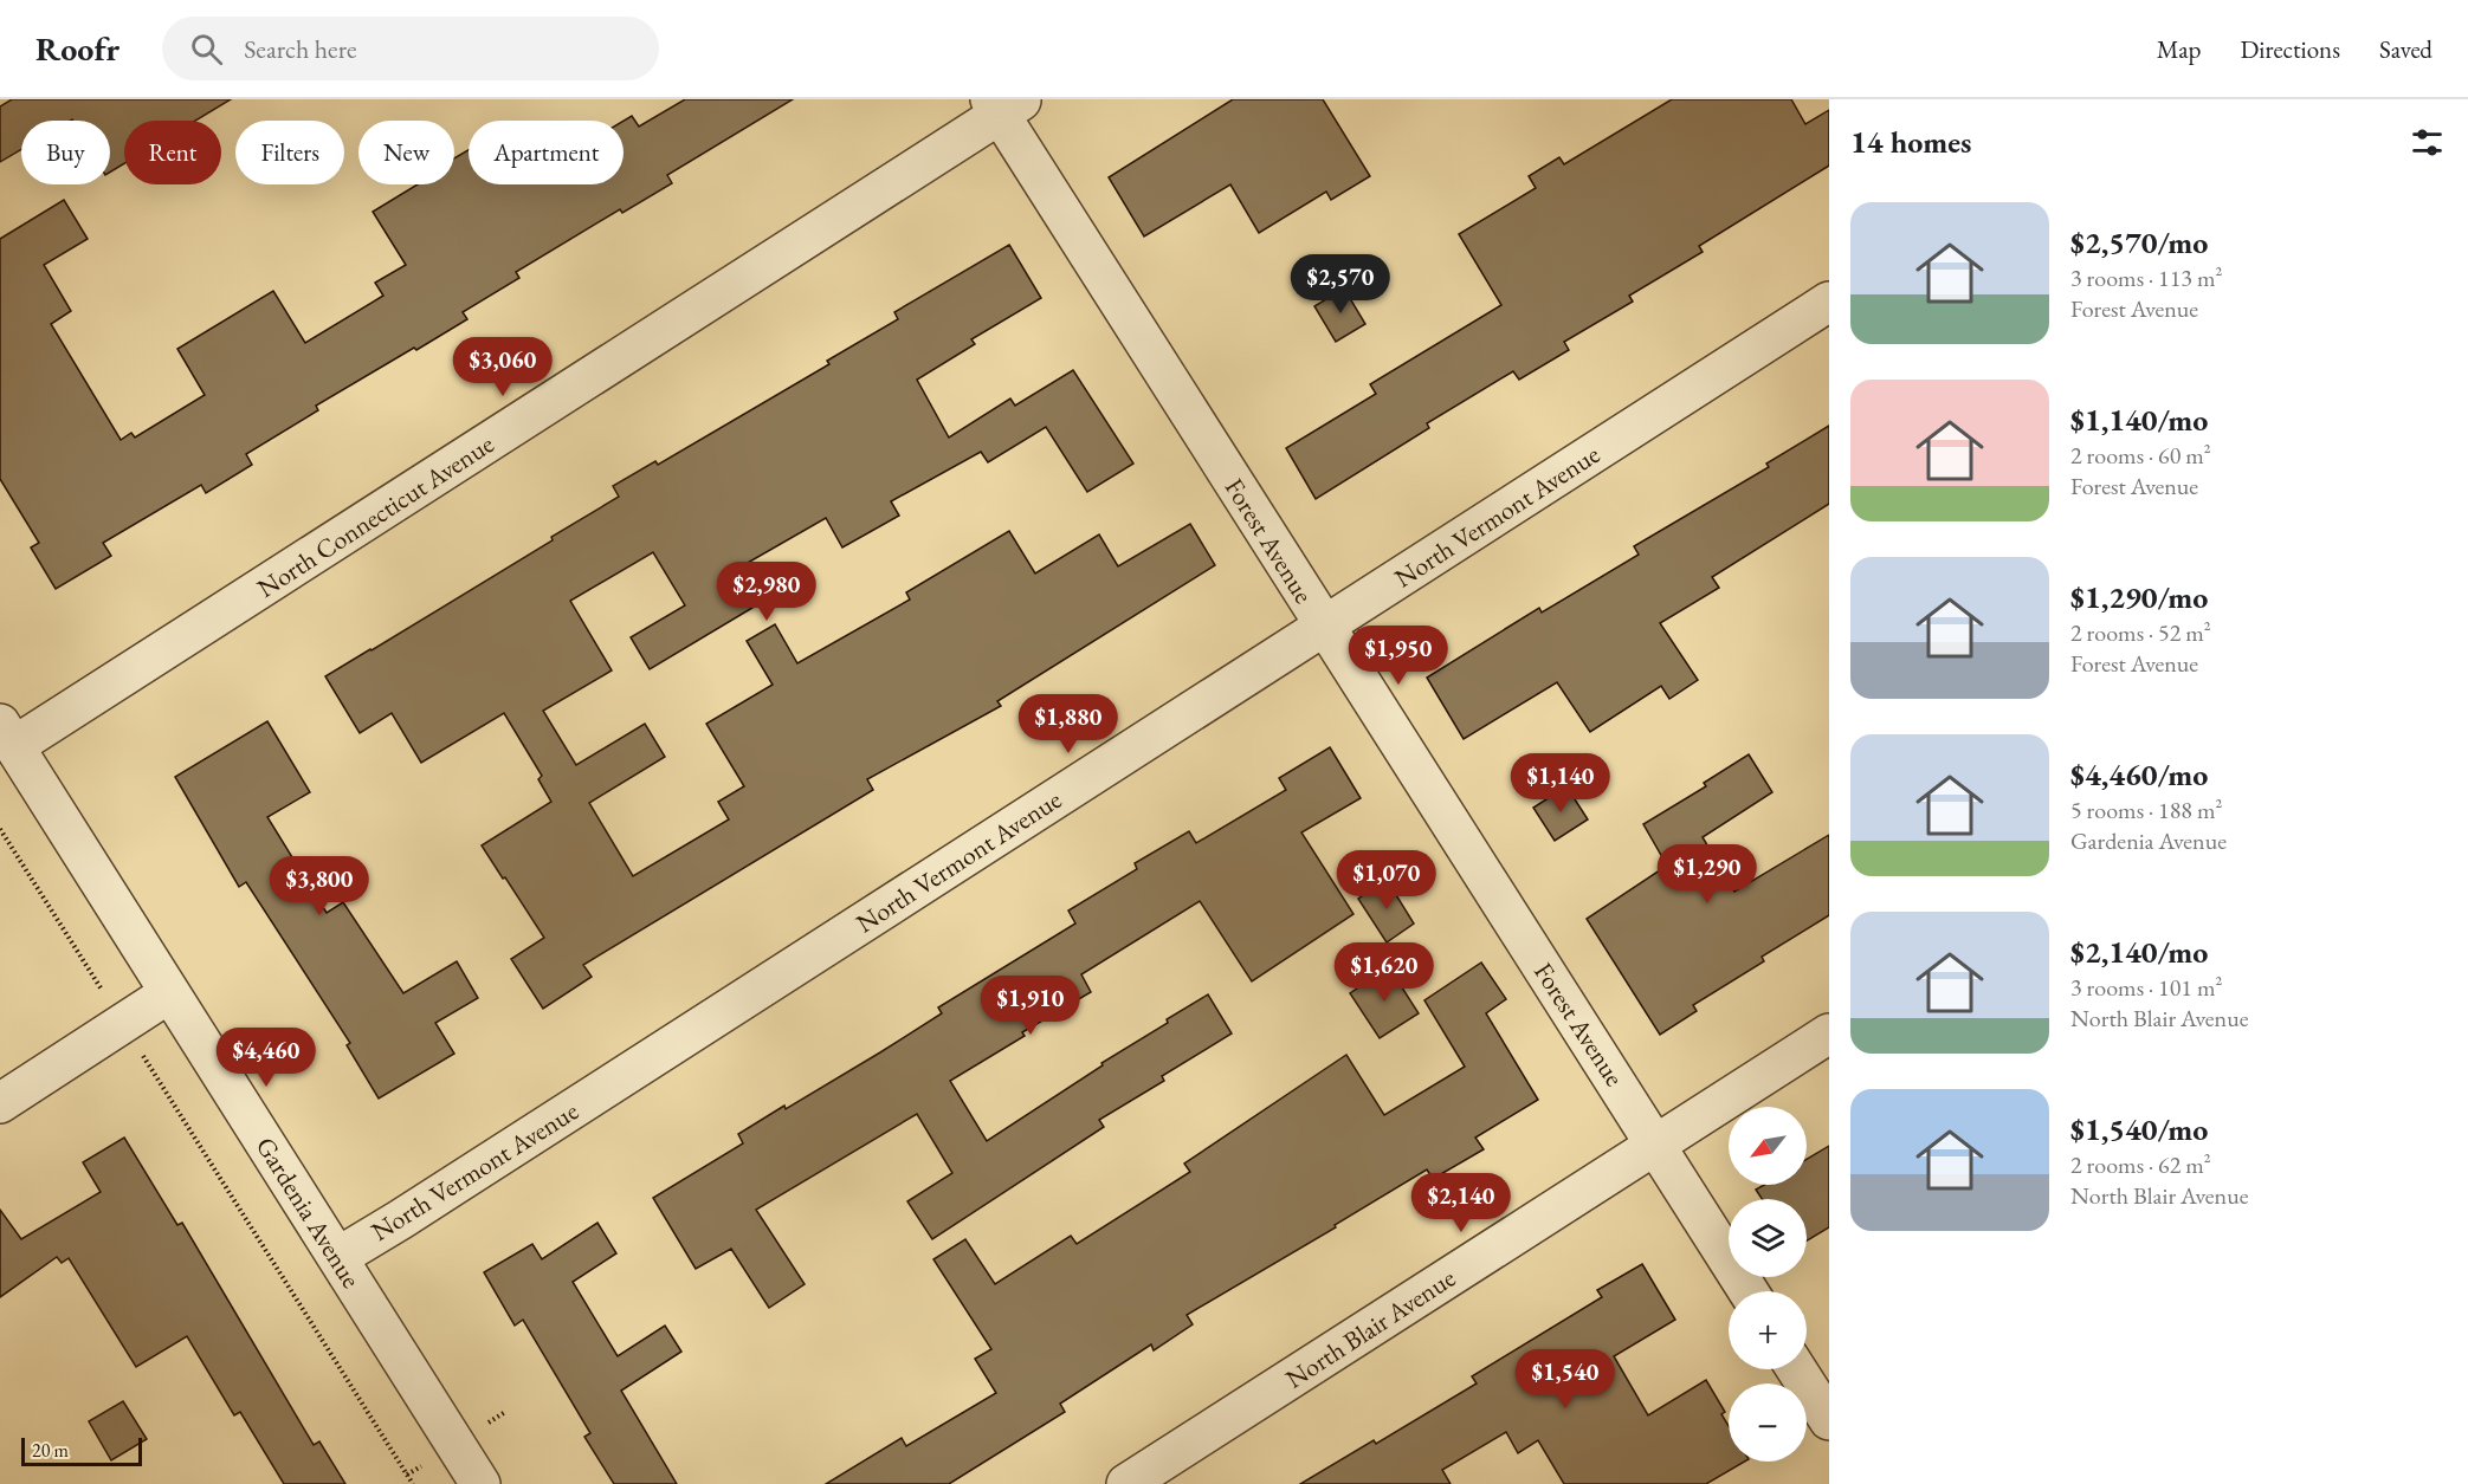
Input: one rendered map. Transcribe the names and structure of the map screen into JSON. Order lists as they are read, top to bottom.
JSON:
{
  "streets": {
    "street": [
      "North Connecticut Avenue",
      "North Vermont Avenue",
      "Forest Avenue",
      "Gardenia Avenue",
      "North Blair Avenue"
    ]
  },
  "crossings": [
    ["North Connecticut Avenue", "Forest Avenue"],
    ["North Connecticut Avenue", "Gardenia Avenue"],
    ["North Vermont Avenue", "Forest Avenue"],
    ["North Vermont Avenue", "Gardenia Avenue"],
    ["Forest Avenue", "North Blair Avenue"]
  ],
  "scale_bar": "20 m",
  "north": "bottom left",
  "page": {
    "header": "Roofr",
    "search": "Search here",
    "nav": ["Map", "Directions", "Saved"],
    "heading": "14 homes",
    "chip": [
      "Buy",
      "Rent",
      "Filters",
      "New",
      "Apartment"
    ],
    "list": [
      {
        "name": "$2,570/mo",
        "note": "3 rooms · 113 m² · Forest Avenue"
      },
      {
        "name": "$1,140/mo",
        "note": "2 rooms · 60 m² · Forest Avenue"
      },
      {
        "name": "$1,290/mo",
        "note": "2 rooms · 52 m² · Forest Avenue"
      },
      {
        "name": "$4,460/mo",
        "note": "5 rooms · 188 m² · Gardenia Avenue"
      },
      {
        "name": "$2,140/mo",
        "note": "3 rooms · 101 m² · North Blair Avenue"
      },
      {
        "name": "$1,540/mo",
        "note": "2 rooms · 62 m² · North Blair Avenue"
      }
    ],
    "price": [
      "$2,570",
      "$3,060",
      "$2,980",
      "$1,950",
      "$1,880",
      "$1,140",
      "$1,290",
      "$1,070",
      "$3,800",
      "$1,620",
      "$1,910",
      "$4,460",
      "$2,140",
      "$1,540"
    ],
    "map_buttons": ["+", "−"],
    "scale": "20 m"
  }
}
